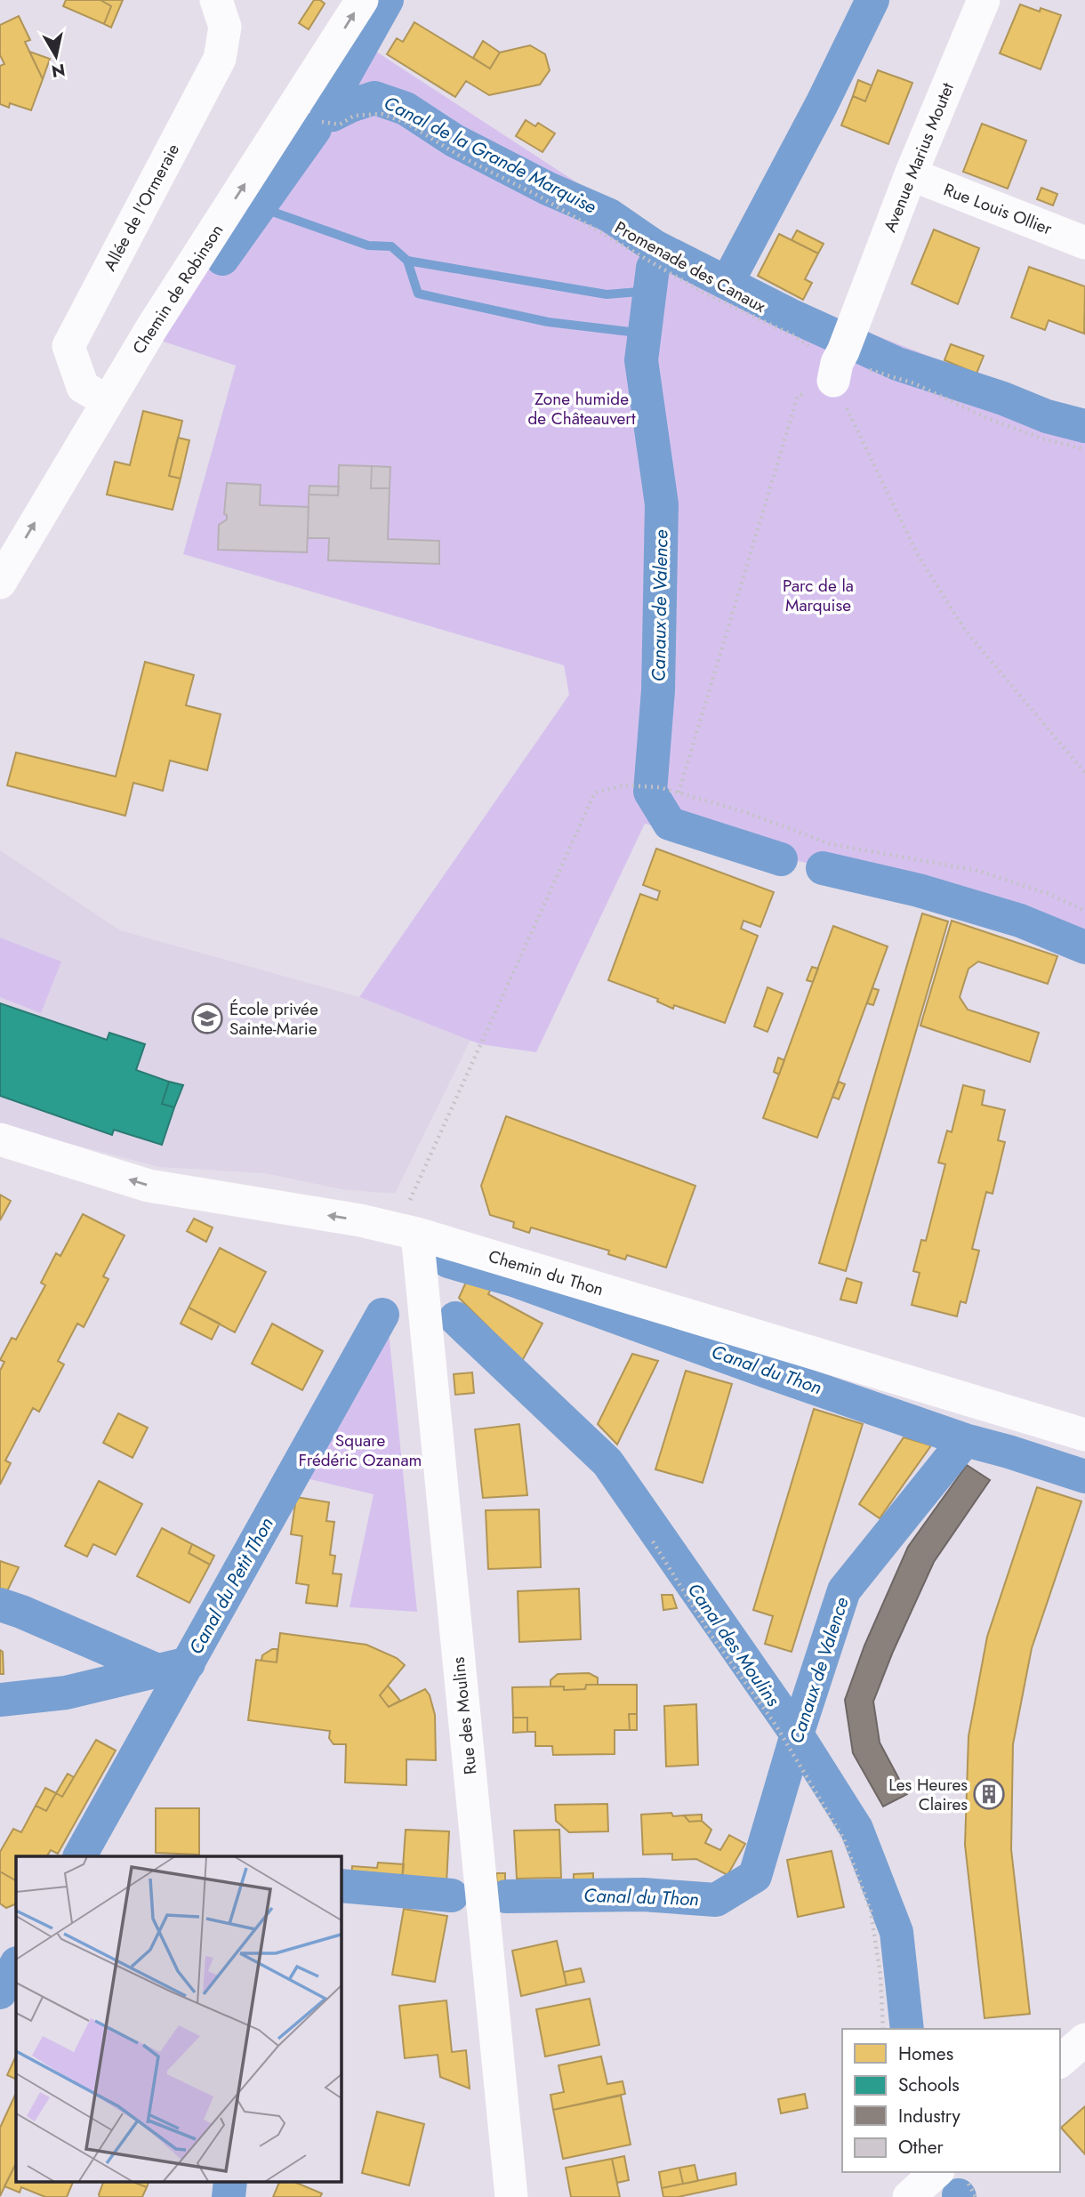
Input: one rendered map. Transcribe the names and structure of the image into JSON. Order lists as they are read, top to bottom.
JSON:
{
  "streets": {
    "street": [
      "Avenue Marius Moutet",
      "Allée de l'Ormeraie",
      "Rue Louis Ollier",
      "Chemin de Robinson",
      "Chemin du Thon",
      "Rue des Moulins"
    ],
    "path": ["Promenade des Canaux"]
  },
  "crossings": [
    ["Avenue Marius Moutet", "Rue Louis Ollier"],
    ["Avenue Marius Moutet", "Promenade des Canaux"],
    ["Allée de l'Ormeraie", "Chemin de Robinson"],
    ["Promenade des Canaux", "Chemin de Robinson"],
    ["Chemin du Thon", "Rue des Moulins"]
  ],
  "one_way": ["Chemin de Robinson", "Chemin du Thon"],
  "water": [
    "Canal de la Grande Marquise",
    "Canaux de Valence",
    "Canal du Thon",
    "Canal du Petit Thon",
    "Canal des Moulins"
  ],
  "parks": ["Zone humide de Châteauvert", "Parc de la Marquise", "Square Frédéric Ozanam"],
  "places": {
    "school or university": ["École privée Sainte-Marie"],
    "building": ["Les Heures Claires"]
  },
  "legend": [
    "Homes",
    "Schools",
    "Industry",
    "Other"
  ],
  "north": "bottom"
}
